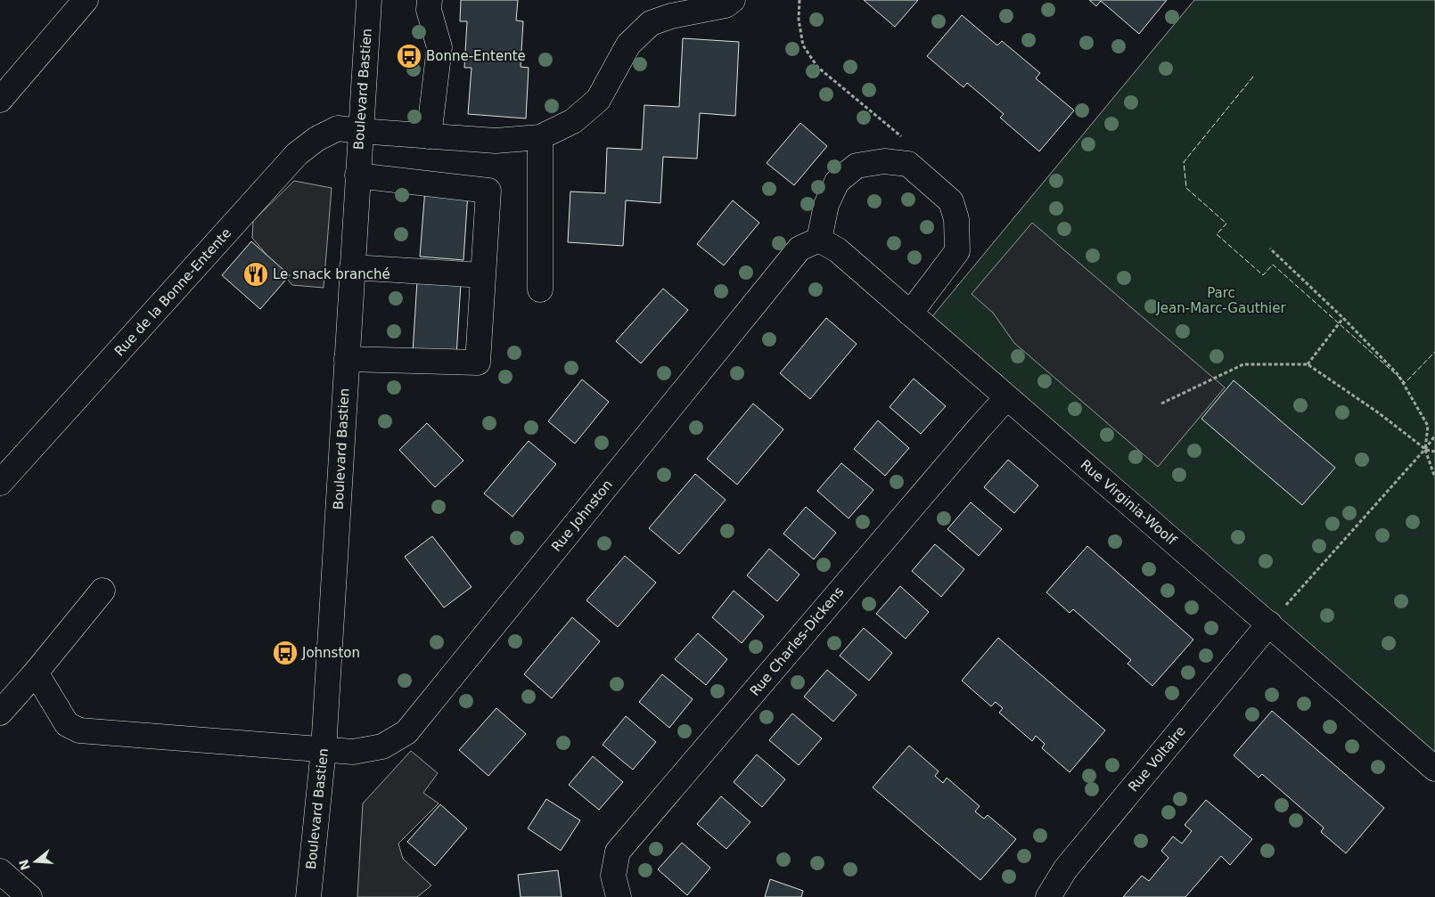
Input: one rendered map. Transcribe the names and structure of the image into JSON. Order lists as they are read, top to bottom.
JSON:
{
  "streets": {
    "street": [
      "Boulevard Bastien",
      "Rue de la Bonne-Entente",
      "Rue Virginia-Woolf",
      "Rue Johnston",
      "Rue Charles-Dickens",
      "Rue Voltaire"
    ]
  },
  "crossings": [
    ["Boulevard Bastien", "Rue de la Bonne-Entente"],
    ["Boulevard Bastien", "Rue Johnston"],
    ["Rue Virginia-Woolf", "Rue Johnston"],
    ["Rue Virginia-Woolf", "Rue Charles-Dickens"],
    ["Rue Virginia-Woolf", "Rue Voltaire"]
  ],
  "parks": ["Parc Jean-Marc-Gauthier"],
  "places": {
    "bus stop": ["Bonne-Entente", "Johnston"],
    "restaurant": ["Le snack branché"]
  },
  "north": "left"
}
